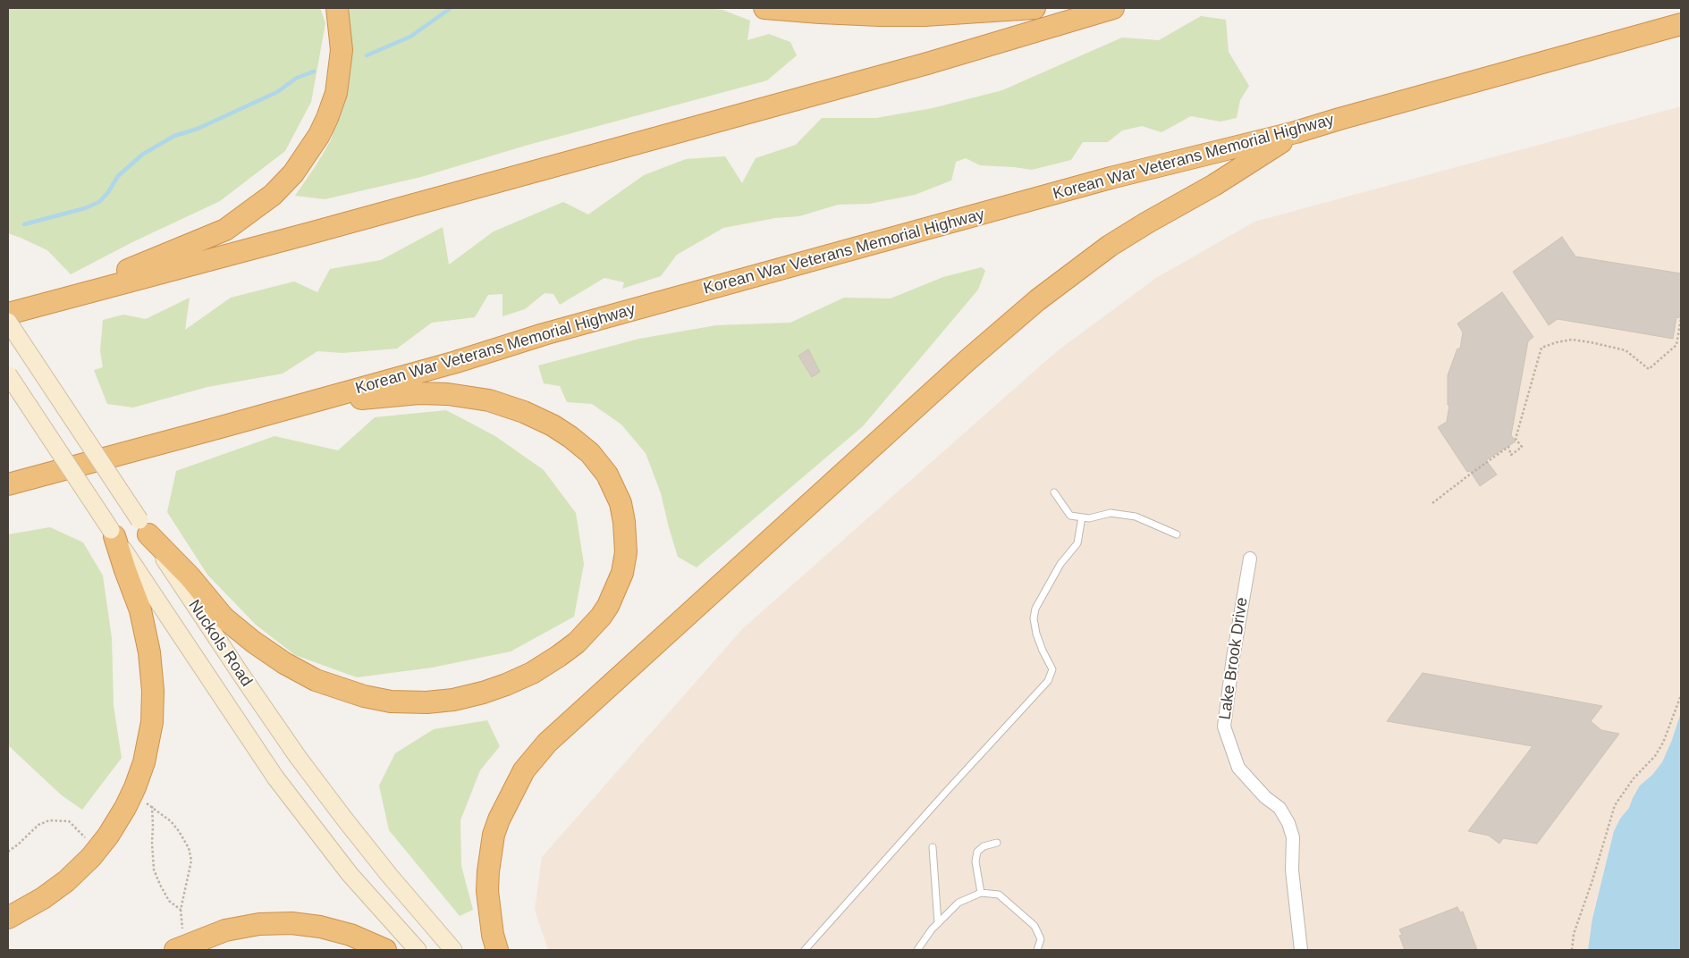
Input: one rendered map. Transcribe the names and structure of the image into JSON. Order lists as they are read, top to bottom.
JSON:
{
  "streets": {
    "highway": ["Korean War Veterans Memorial Highway"],
    "main road": ["Nuckols Road"],
    "street": ["Lake Brook Drive"]
  }
}
